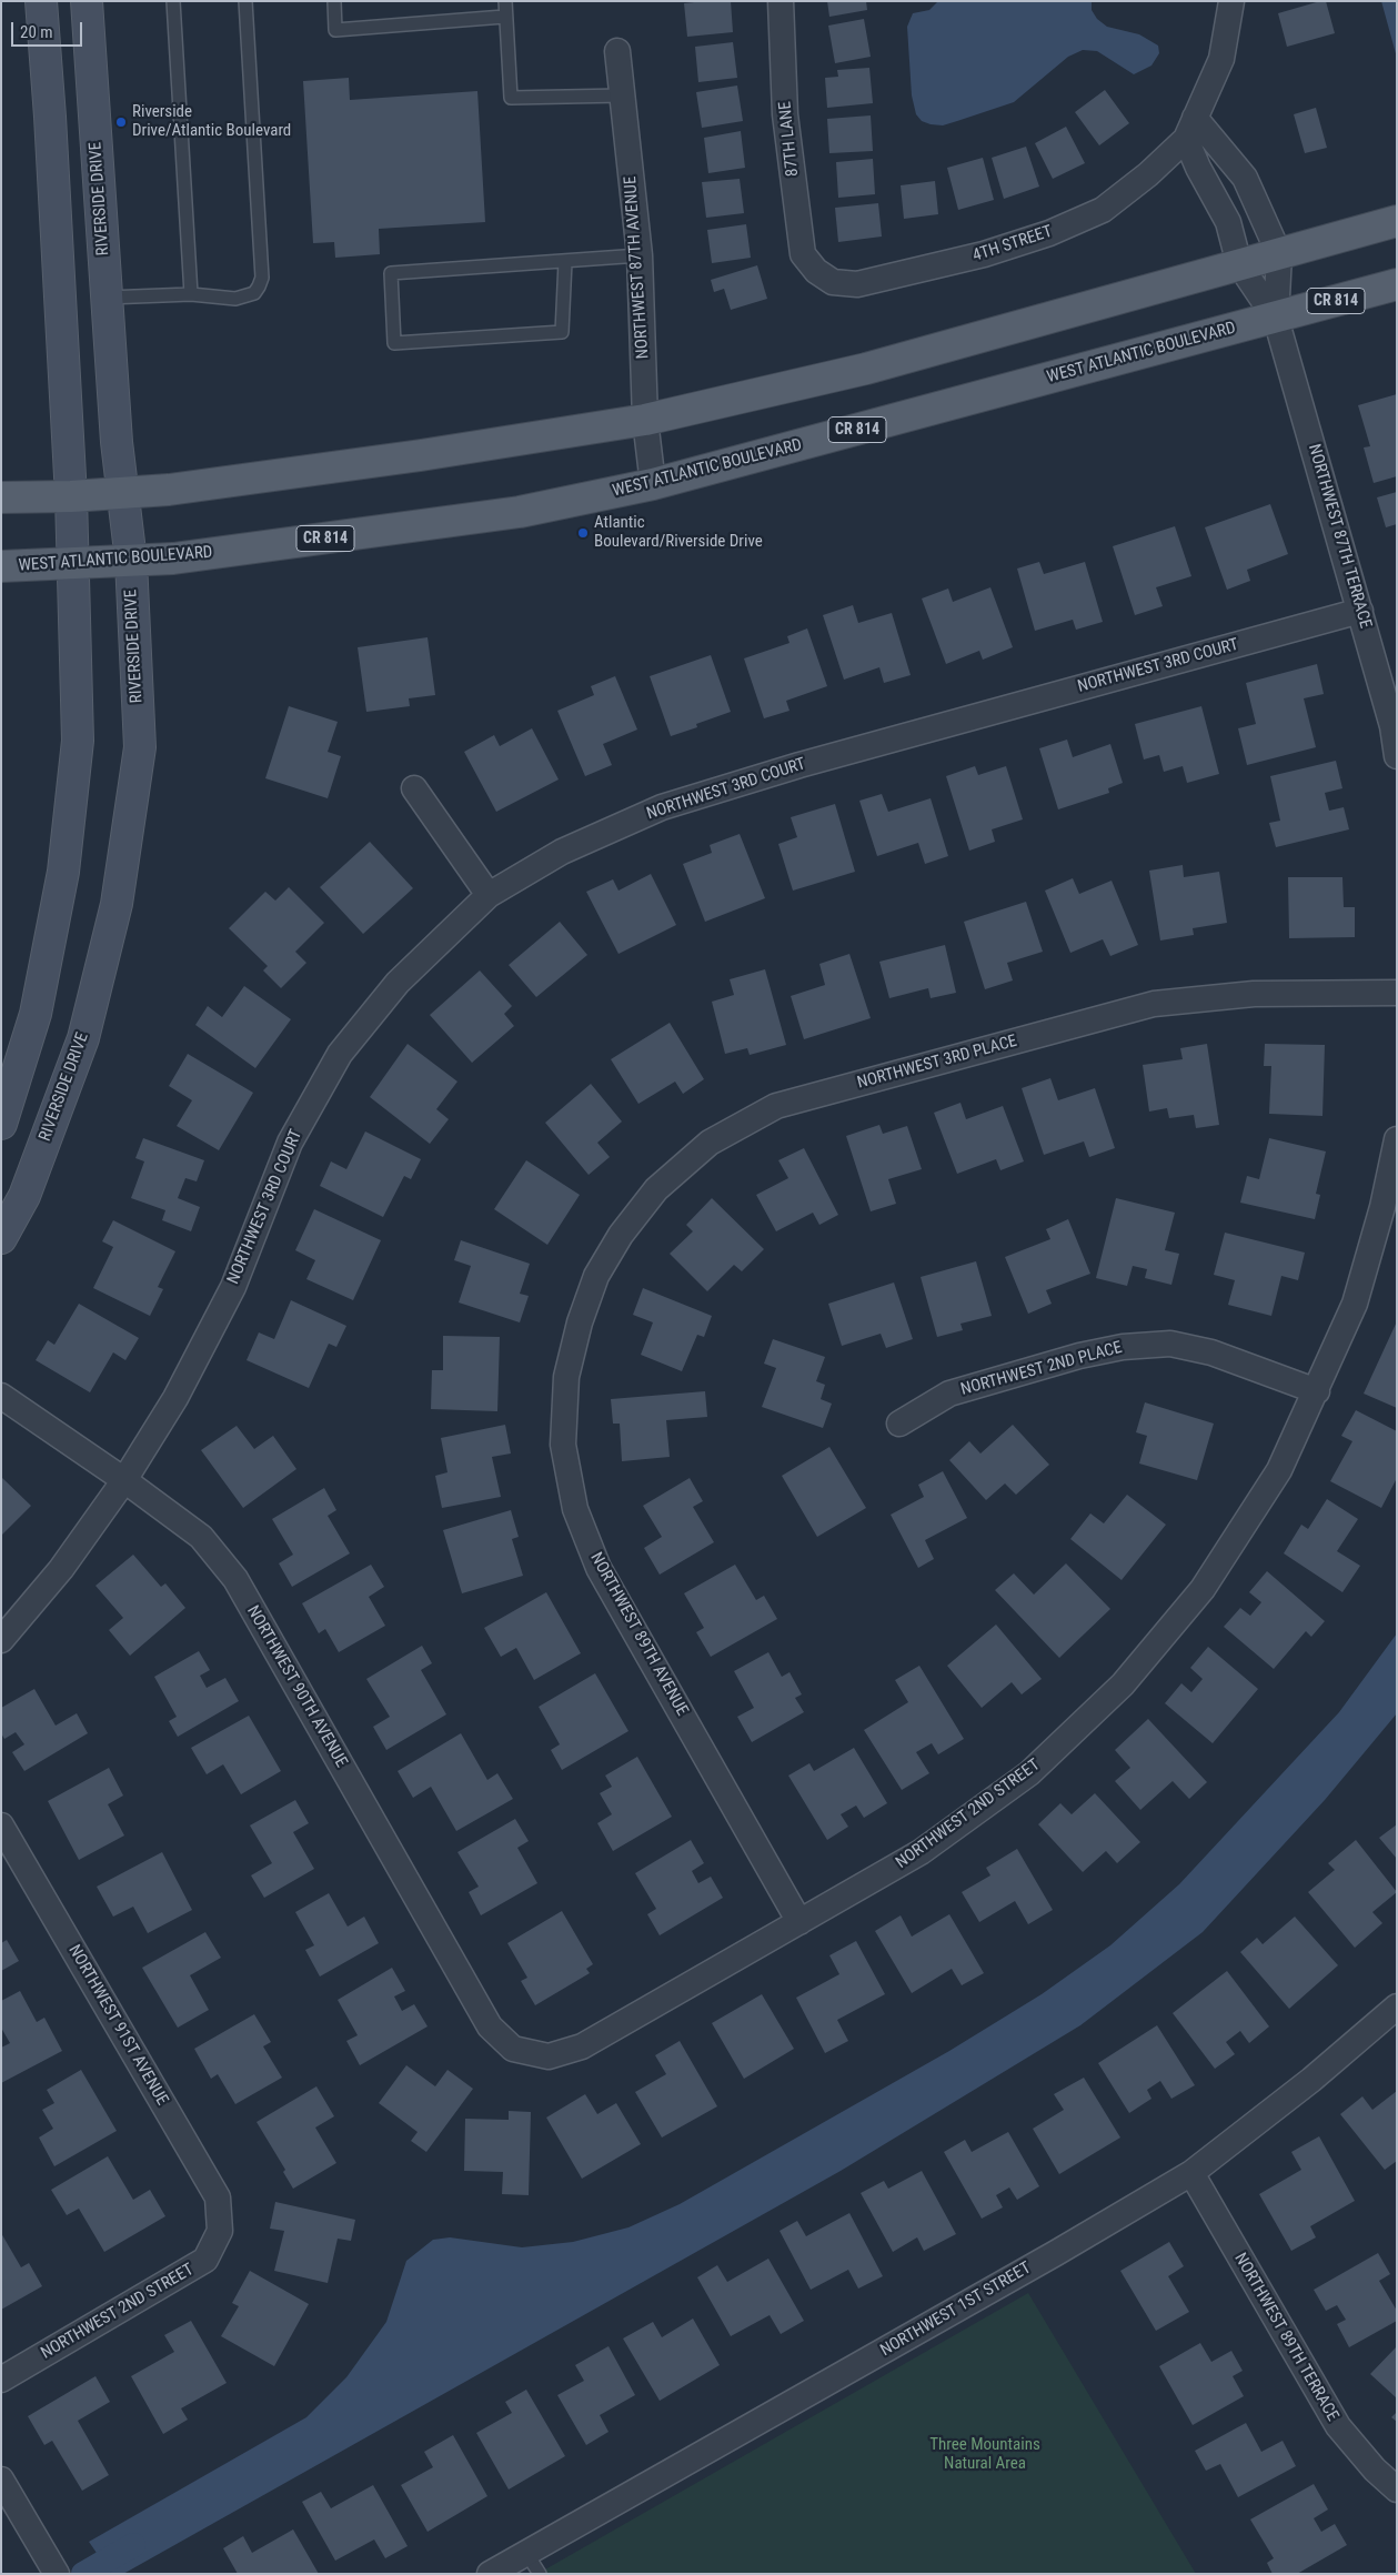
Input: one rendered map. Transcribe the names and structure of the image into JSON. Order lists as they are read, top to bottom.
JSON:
{
  "streets": {
    "main road": ["CR 814", "WEST ATLANTIC BOULEVARD"],
    "street": [
      "87TH LANE",
      "RIVERSIDE DRIVE",
      "4TH STREET",
      "NORTHWEST 87TH AVENUE",
      "NORTHWEST 87TH TERRACE",
      "NORTHWEST 3RD COURT",
      "NORTHWEST 3RD PLACE",
      "NORTHWEST 2ND PLACE",
      "NORTHWEST 89TH AVENUE",
      "NORTHWEST 90TH AVENUE",
      "NORTHWEST 2ND STREET",
      "NORTHWEST 91ST AVENUE",
      "NORTHWEST 1ST STREET",
      "NORTHWEST 89TH TERRACE"
    ]
  },
  "crossings": [
    ["87TH LANE", "4TH STREET"],
    ["RIVERSIDE DRIVE", "WEST ATLANTIC BOULEVARD"],
    ["4TH STREET", "NORTHWEST 87TH TERRACE"],
    ["NORTHWEST 87TH AVENUE", "WEST ATLANTIC BOULEVARD"],
    ["WEST ATLANTIC BOULEVARD", "NORTHWEST 87TH TERRACE"],
    ["NORTHWEST 87TH TERRACE", "NORTHWEST 3RD COURT"],
    ["NORTHWEST 3RD COURT", "NORTHWEST 90TH AVENUE"],
    ["NORTHWEST 3RD PLACE", "NORTHWEST 89TH AVENUE"],
    ["NORTHWEST 2ND PLACE", "NORTHWEST 2ND STREET"],
    ["NORTHWEST 89TH AVENUE", "NORTHWEST 2ND STREET"],
    ["NORTHWEST 90TH AVENUE", "NORTHWEST 2ND STREET"],
    ["NORTHWEST 2ND STREET", "NORTHWEST 91ST AVENUE"],
    ["NORTHWEST 1ST STREET", "NORTHWEST 89TH TERRACE"]
  ],
  "parks": ["Three Mountains Natural Area"],
  "places": ["Riverside Drive/Atlantic Boulevard", "Atlantic Boulevard/Riverside Drive"],
  "scale_bar": "20 m"
}
